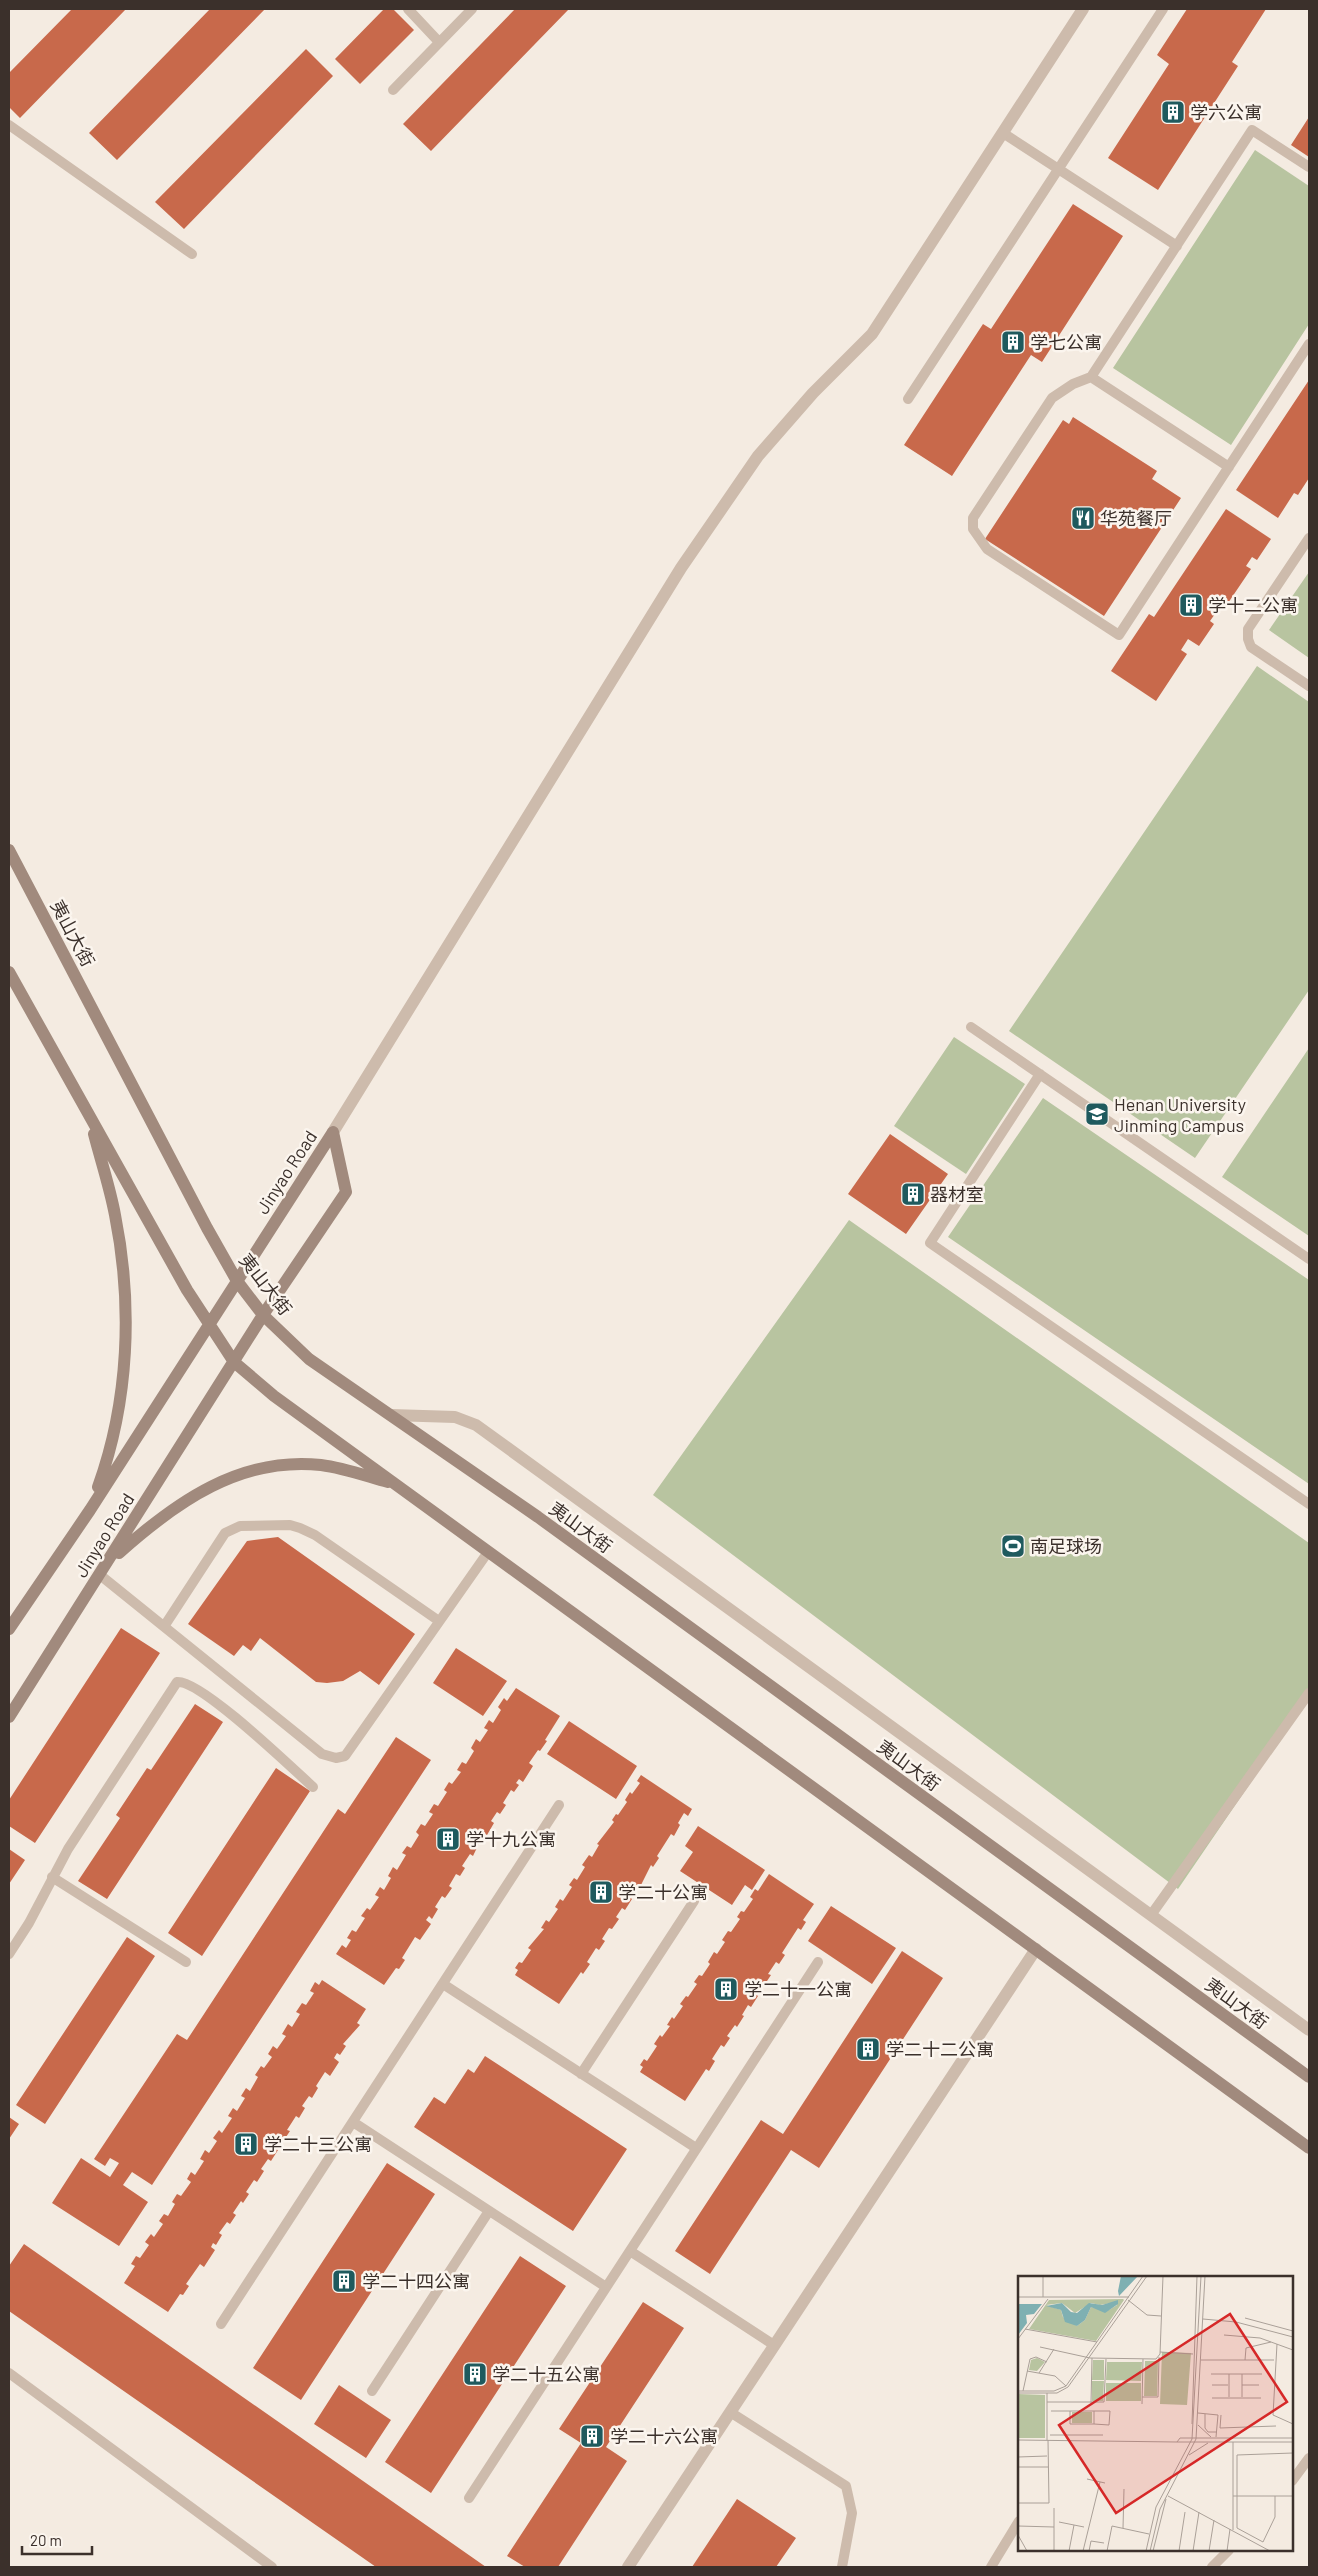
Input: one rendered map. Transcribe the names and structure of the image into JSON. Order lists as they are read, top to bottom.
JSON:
{
  "streets": {
    "main road": ["夷山大街", "Jinyao Road"]
  },
  "crossings": [
    ["夷山大街", "Jinyao Road"]
  ],
  "places": {
    "building": [
      "学六公寓",
      "学七公寓",
      "学十二公寓",
      "器材室",
      "学十九公寓",
      "学二十公寓",
      "学二十一公寓",
      "学二十二公寓",
      "学二十三公寓",
      "学二十四公寓",
      "学二十五公寓",
      "学二十六公寓"
    ],
    "restaurant": ["华苑餐厅"],
    "school or university": ["Henan University Jinming Campus"],
    "sports": ["南足球场"]
  },
  "scale_bar": "20 m"
}
